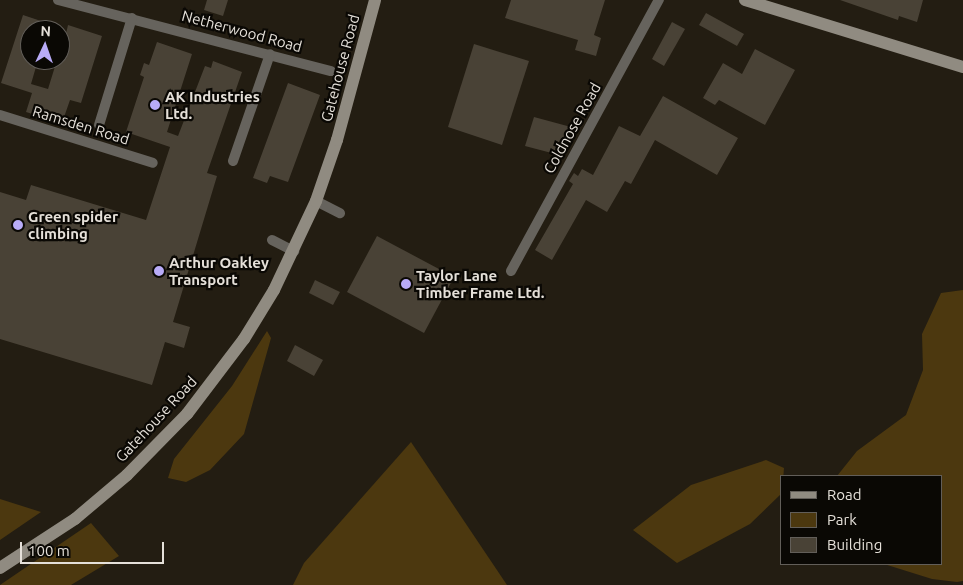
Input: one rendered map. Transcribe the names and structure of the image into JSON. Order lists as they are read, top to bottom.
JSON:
{
  "streets": {
    "main road": ["Gatehouse Road"],
    "street": ["Netherwood Road", "Ramsden Road", "Coldnose Road"]
  },
  "places": [
    "AK Industries Ltd.",
    "Green spider climbing",
    "Arthur Oakley Transport",
    "Taylor Lane Timber Frame Ltd."
  ],
  "legend": ["Road", "Park", "Building"],
  "scale_bar": "100 m",
  "north": "top"
}
